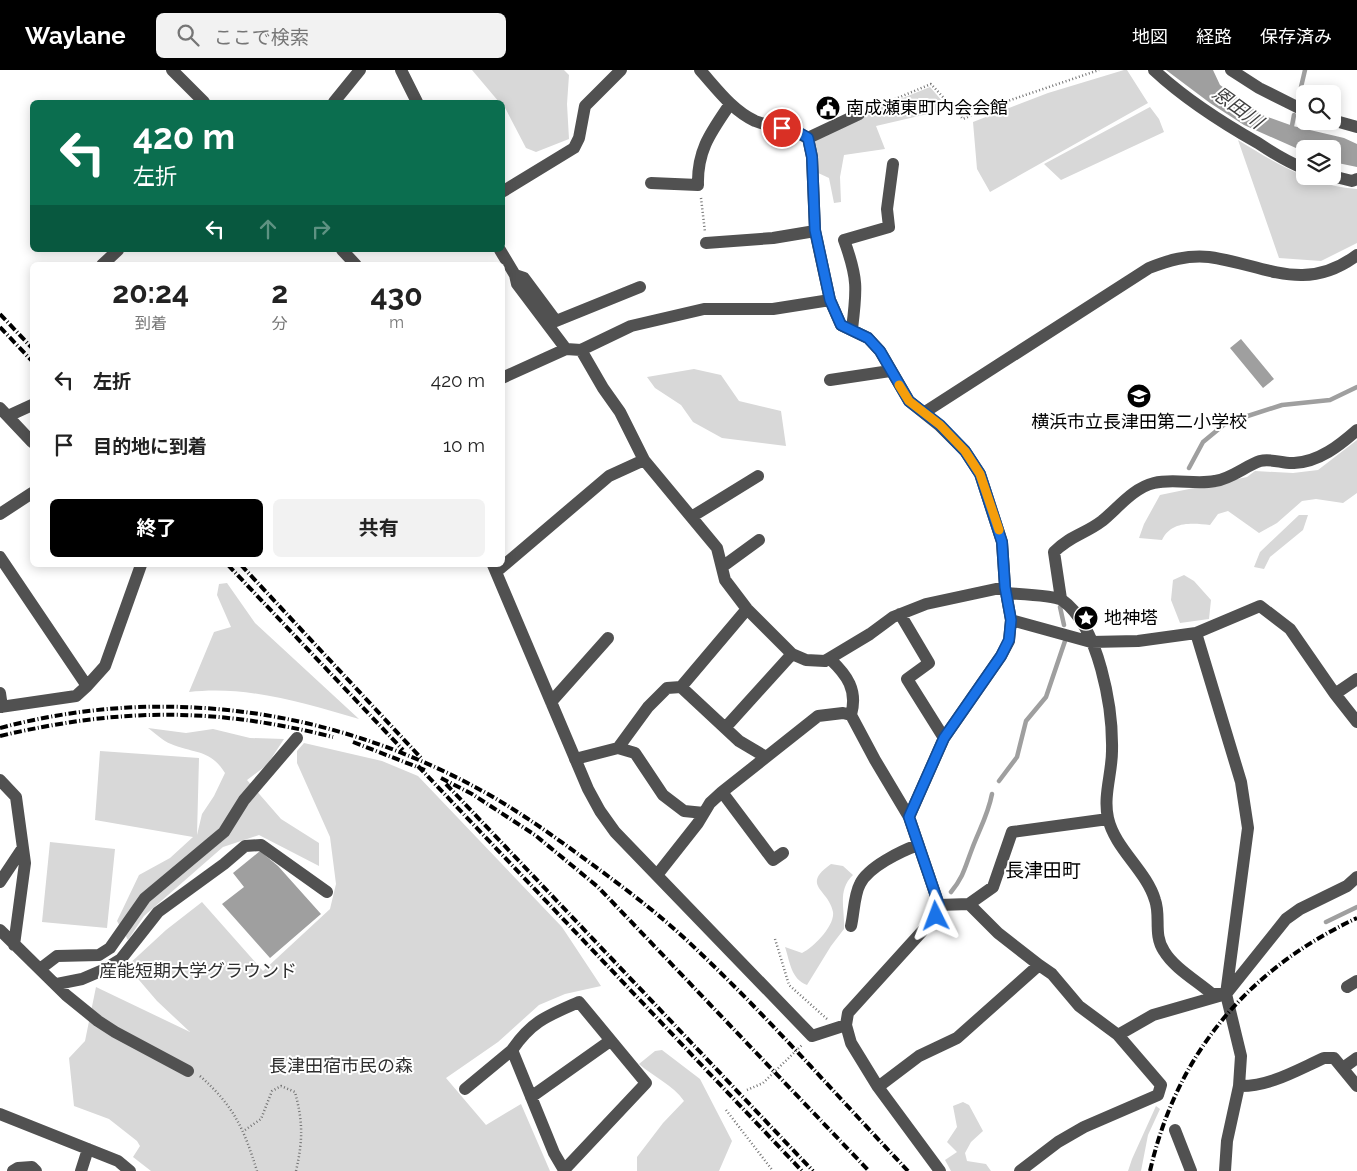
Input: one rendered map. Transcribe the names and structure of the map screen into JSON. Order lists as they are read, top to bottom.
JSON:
{
  "districts": ["長津田町"],
  "water": ["恩田川"],
  "parks": ["産能短期大学グラウンド", "長津田宿市民の森"],
  "places": {
    "public building": ["南成瀬東町内会会館"],
    "school or university": ["横浜市立長津田第二小学校"],
    "place": ["地神塔"]
  },
  "page": {
    "header": "Waylane",
    "search": "ここで検索",
    "nav": ["地図", "経路", "保存済み"],
    "turn": ["420 m", "左折"],
    "eta": [
      "20:24",
      "到着",
      "2",
      "分",
      "430",
      "m"
    ],
    "list": [
      {
        "name": "左折",
        "value": "420 m"
      },
      {
        "name": "目的地に到着",
        "value": "10 m"
      }
    ],
    "buttons": ["終了", "共有"]
  }
}
